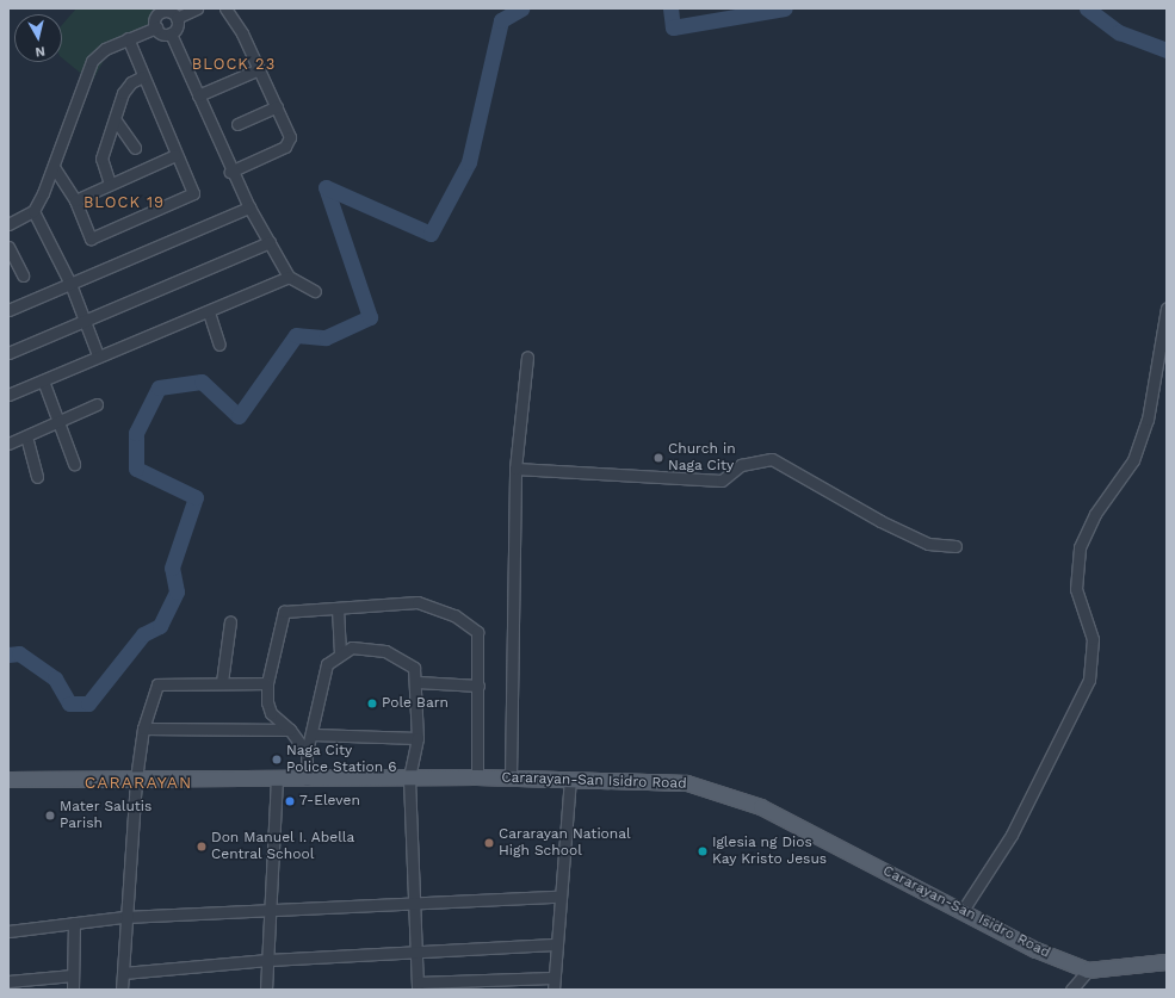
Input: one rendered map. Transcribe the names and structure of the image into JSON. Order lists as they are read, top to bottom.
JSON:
{
  "streets": {
    "main road": ["Cararayan-San Isidro Road"]
  },
  "districts": ["BLOCK 23", "BLOCK 19", "CARARAYAN"],
  "places": [
    "Church in Naga City",
    "Pole Barn",
    "Naga City Police Station 6",
    "7-Eleven",
    "Mater Salutis Parish",
    "Cararayan National High School",
    "Don Manuel I. Abella Central School",
    "Iglesia ng Dios Kay Kristo Jesus"
  ],
  "north": "bottom"
}
